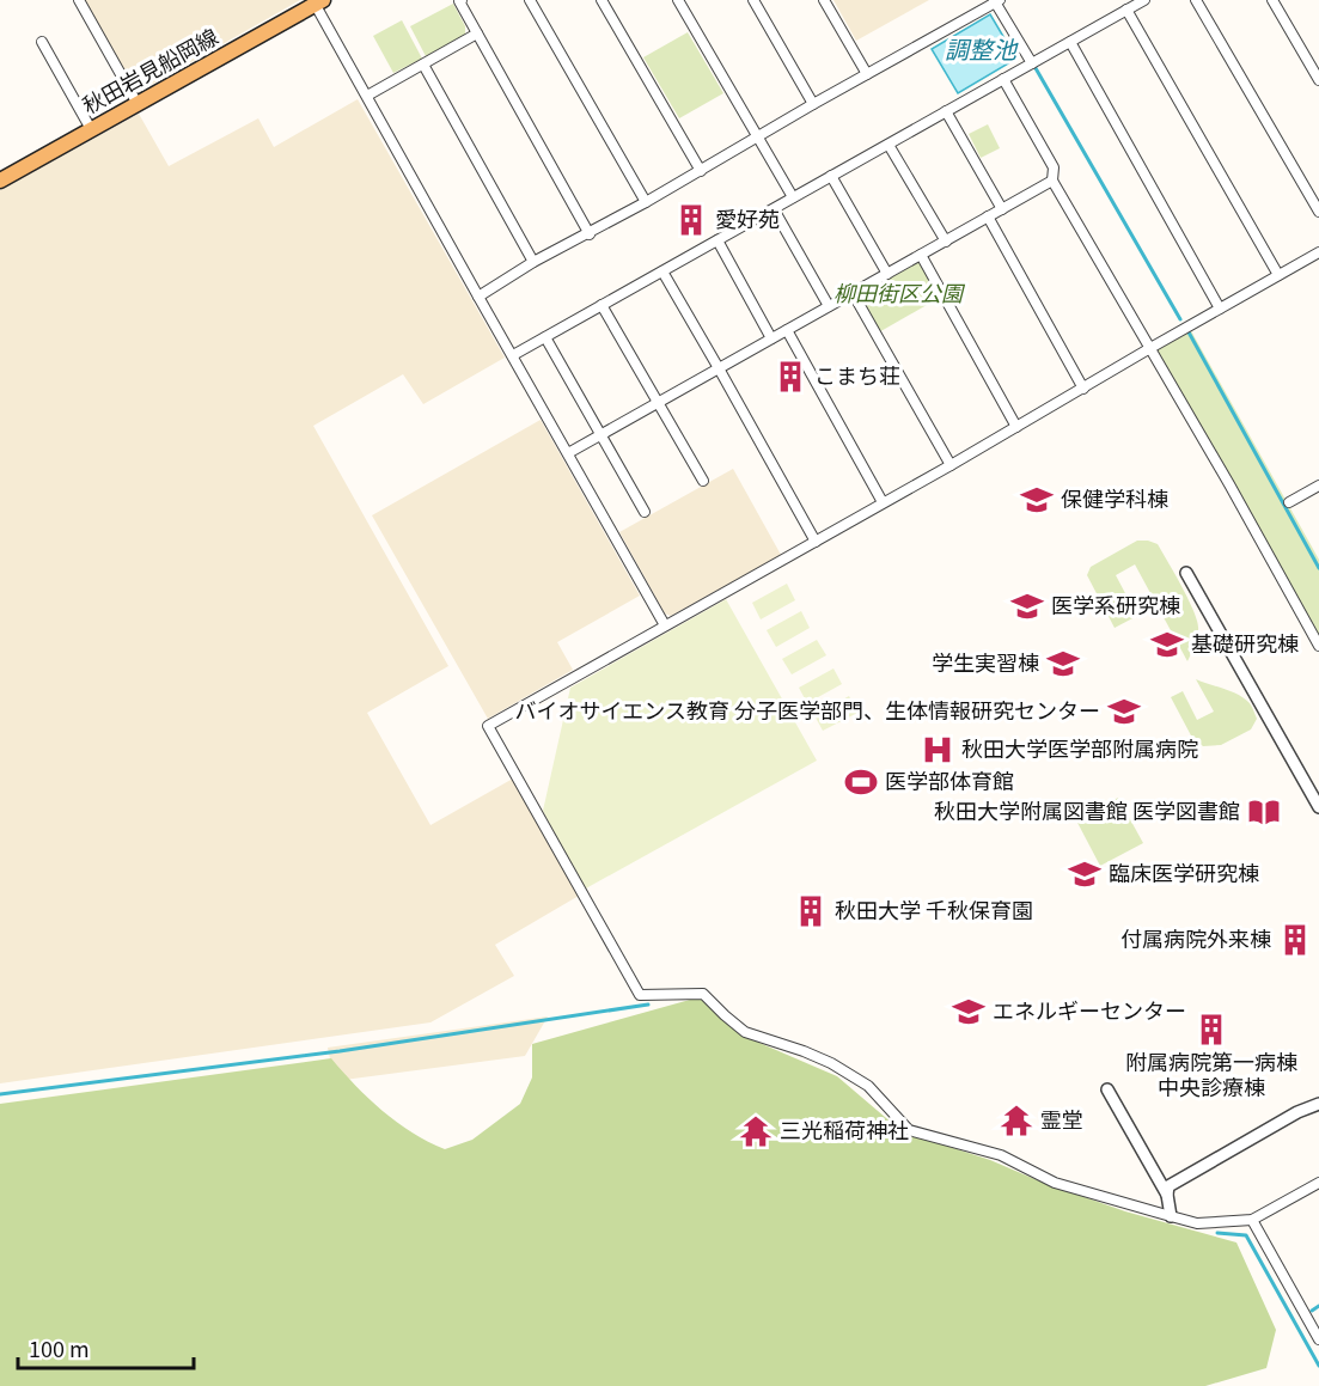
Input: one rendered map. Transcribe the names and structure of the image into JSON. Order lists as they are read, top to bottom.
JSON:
{
  "streets": {
    "main road": ["秋田岩見船岡線"]
  },
  "water": ["調整池"],
  "parks": ["柳田街区公園"],
  "places": {
    "building": [
      "愛好苑",
      "こまち荘",
      "秋田大学 千秋保育園",
      "付属病院外来棟",
      "附属病院第一病棟 中央診療棟"
    ],
    "school or university": [
      "保健学科棟",
      "医学系研究棟",
      "基礎研究棟",
      "学生実習棟",
      "バイオサイエンス教育 分子医学部門、生体情報研究センター",
      "臨床医学研究棟",
      "エネルギーセンター"
    ],
    "hospital": ["秋田大学医学部附属病院"],
    "sports": ["医学部体育館"],
    "library": ["秋田大学附属図書館 医学図書館"],
    "temple": ["霊堂", "三光稲荷神社"]
  },
  "scale_bar": "100 m"
}
